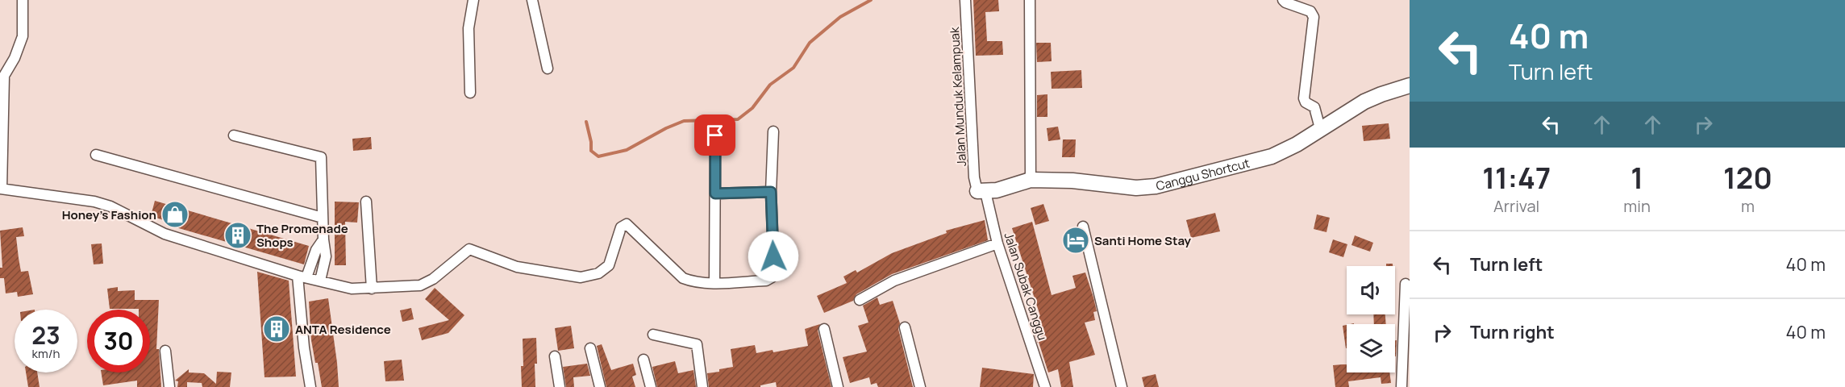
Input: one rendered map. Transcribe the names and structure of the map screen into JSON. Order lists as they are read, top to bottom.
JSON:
{
  "streets": {
    "street": ["Jalan Munduk Kelampuak", "Canggu Shortcut", "Jalan Subak Canggu"]
  },
  "crossings": [
    ["Jalan Munduk Kelampuak", "Canggu Shortcut"],
    ["Jalan Munduk Kelampuak", "Jalan Subak Canggu"],
    ["Canggu Shortcut", "Jalan Subak Canggu"]
  ],
  "places": {
    "shop": ["Honey’s Fashion"],
    "building": ["The Promenade Shops", "ANTA Residence"],
    "hotel": ["Santi Home Stay"]
  },
  "page": {
    "turn": ["40 m", "Turn left"],
    "eta": [
      "11:47",
      "Arrival",
      "1",
      "min",
      "120",
      "m"
    ],
    "list": [
      {
        "name": "Turn left",
        "value": "40 m"
      },
      {
        "name": "Turn right",
        "value": "40 m"
      }
    ],
    "speed": "23 km/h",
    "limit": "30"
  }
}
